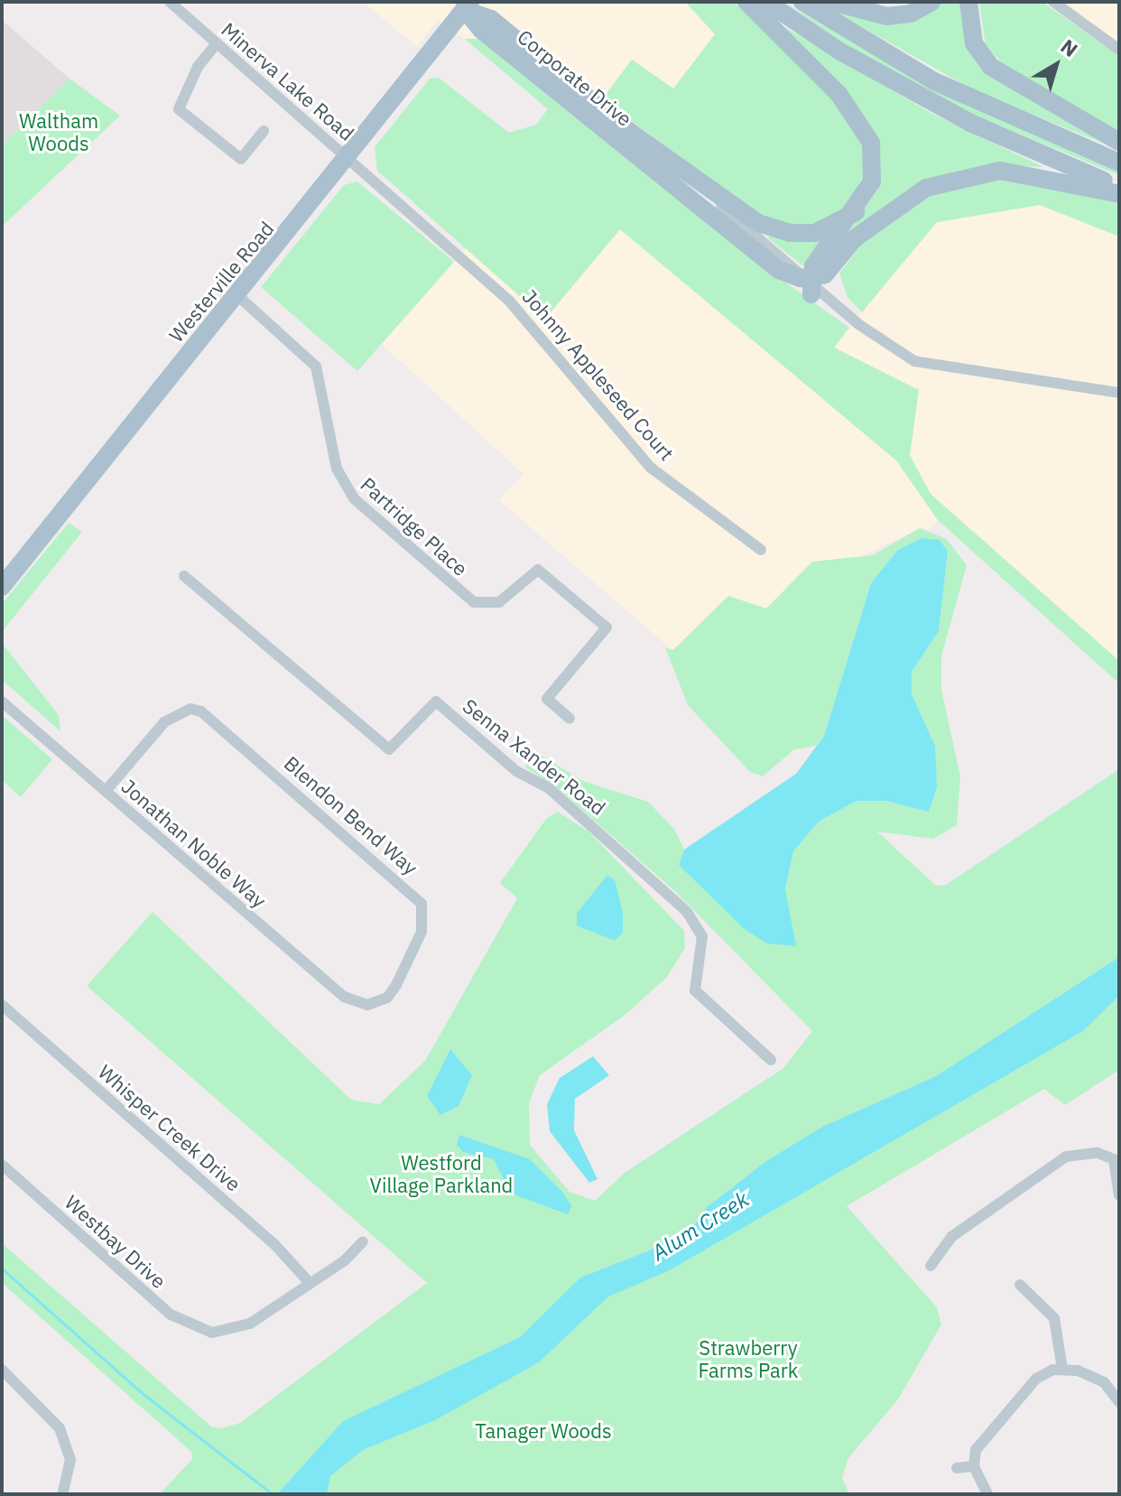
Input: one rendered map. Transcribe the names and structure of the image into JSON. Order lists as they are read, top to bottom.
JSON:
{
  "streets": {
    "main road": ["Corporate Drive", "Westerville Road"],
    "street": [
      "Minerva Lake Road",
      "Johnny Appleseed Court",
      "Partridge Place",
      "Senna Xander Road",
      "Blendon Bend Way",
      "Jonathan Noble Way",
      "Whisper Creek Drive",
      "Westbay Drive"
    ]
  },
  "crossings": [
    ["Corporate Drive", "Westerville Road"],
    ["Minerva Lake Road", "Westerville Road"],
    ["Minerva Lake Road", "Johnny Appleseed Court"],
    ["Westerville Road", "Johnny Appleseed Court"],
    ["Westerville Road", "Partridge Place"],
    ["Blendon Bend Way", "Jonathan Noble Way"],
    ["Whisper Creek Drive", "Westbay Drive"]
  ],
  "water": ["Alum Creek"],
  "parks": [
    "Waltham Woods",
    "Westford Village Parkland",
    "Strawberry Farms Park",
    "Tanager Woods"
  ],
  "north": "top right"
}
